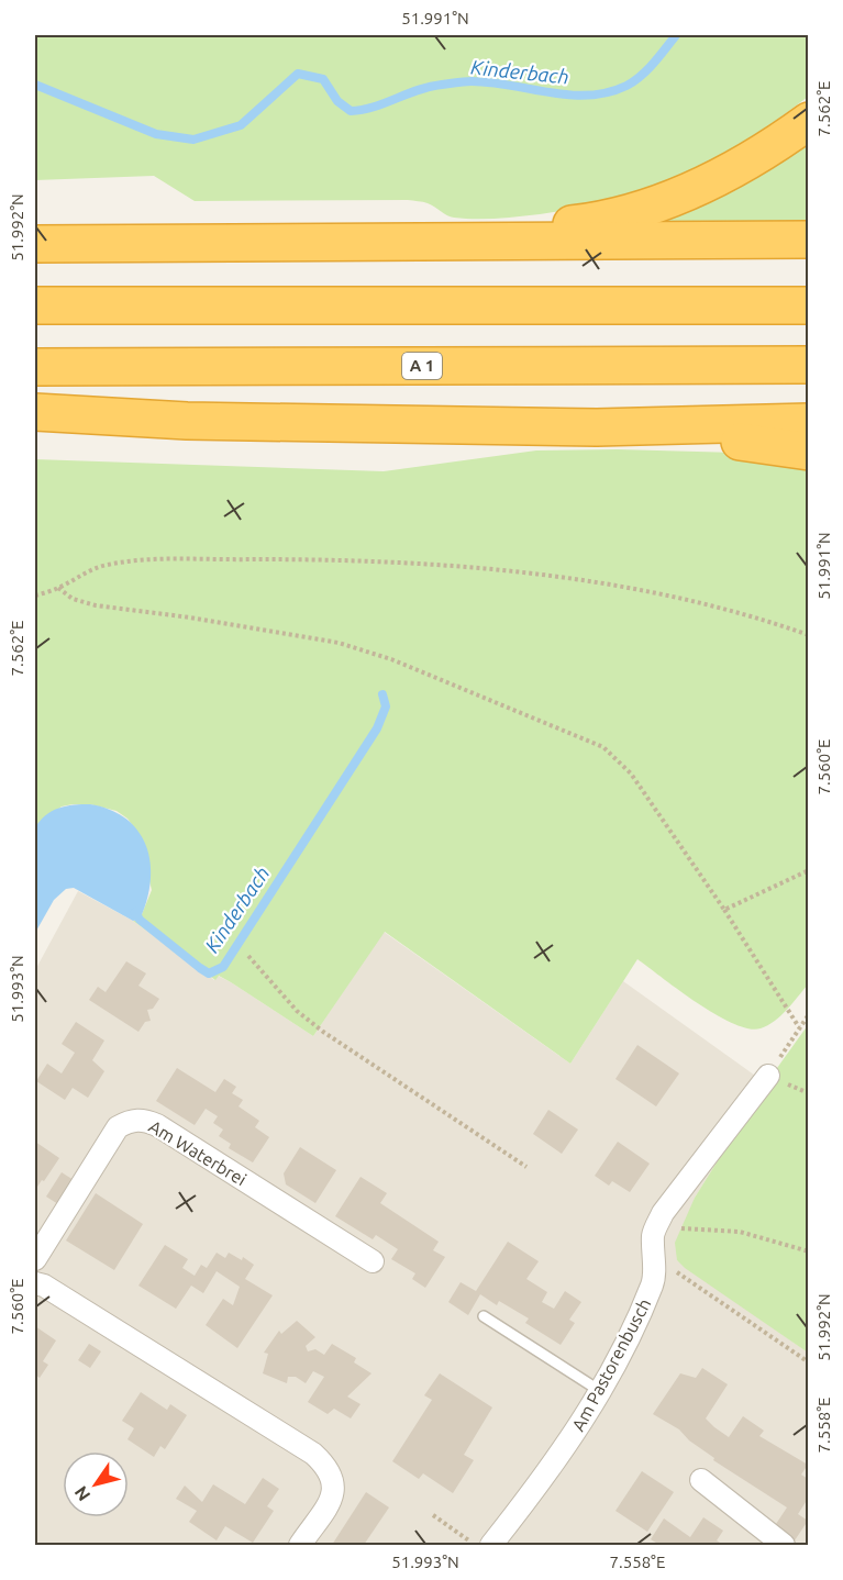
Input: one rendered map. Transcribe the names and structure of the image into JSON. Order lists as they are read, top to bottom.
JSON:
{
  "streets": {
    "highway": ["A 1"],
    "street": ["Am Waterbrei", "Am Pastorenbusch"]
  },
  "water": ["Kinderbach"],
  "north": "bottom left",
  "coordinates": [
    "51.991°N",
    "7.562°E",
    "51.992°N",
    "7.560°E",
    "51.993°N",
    "7.558°E"
  ]
}
